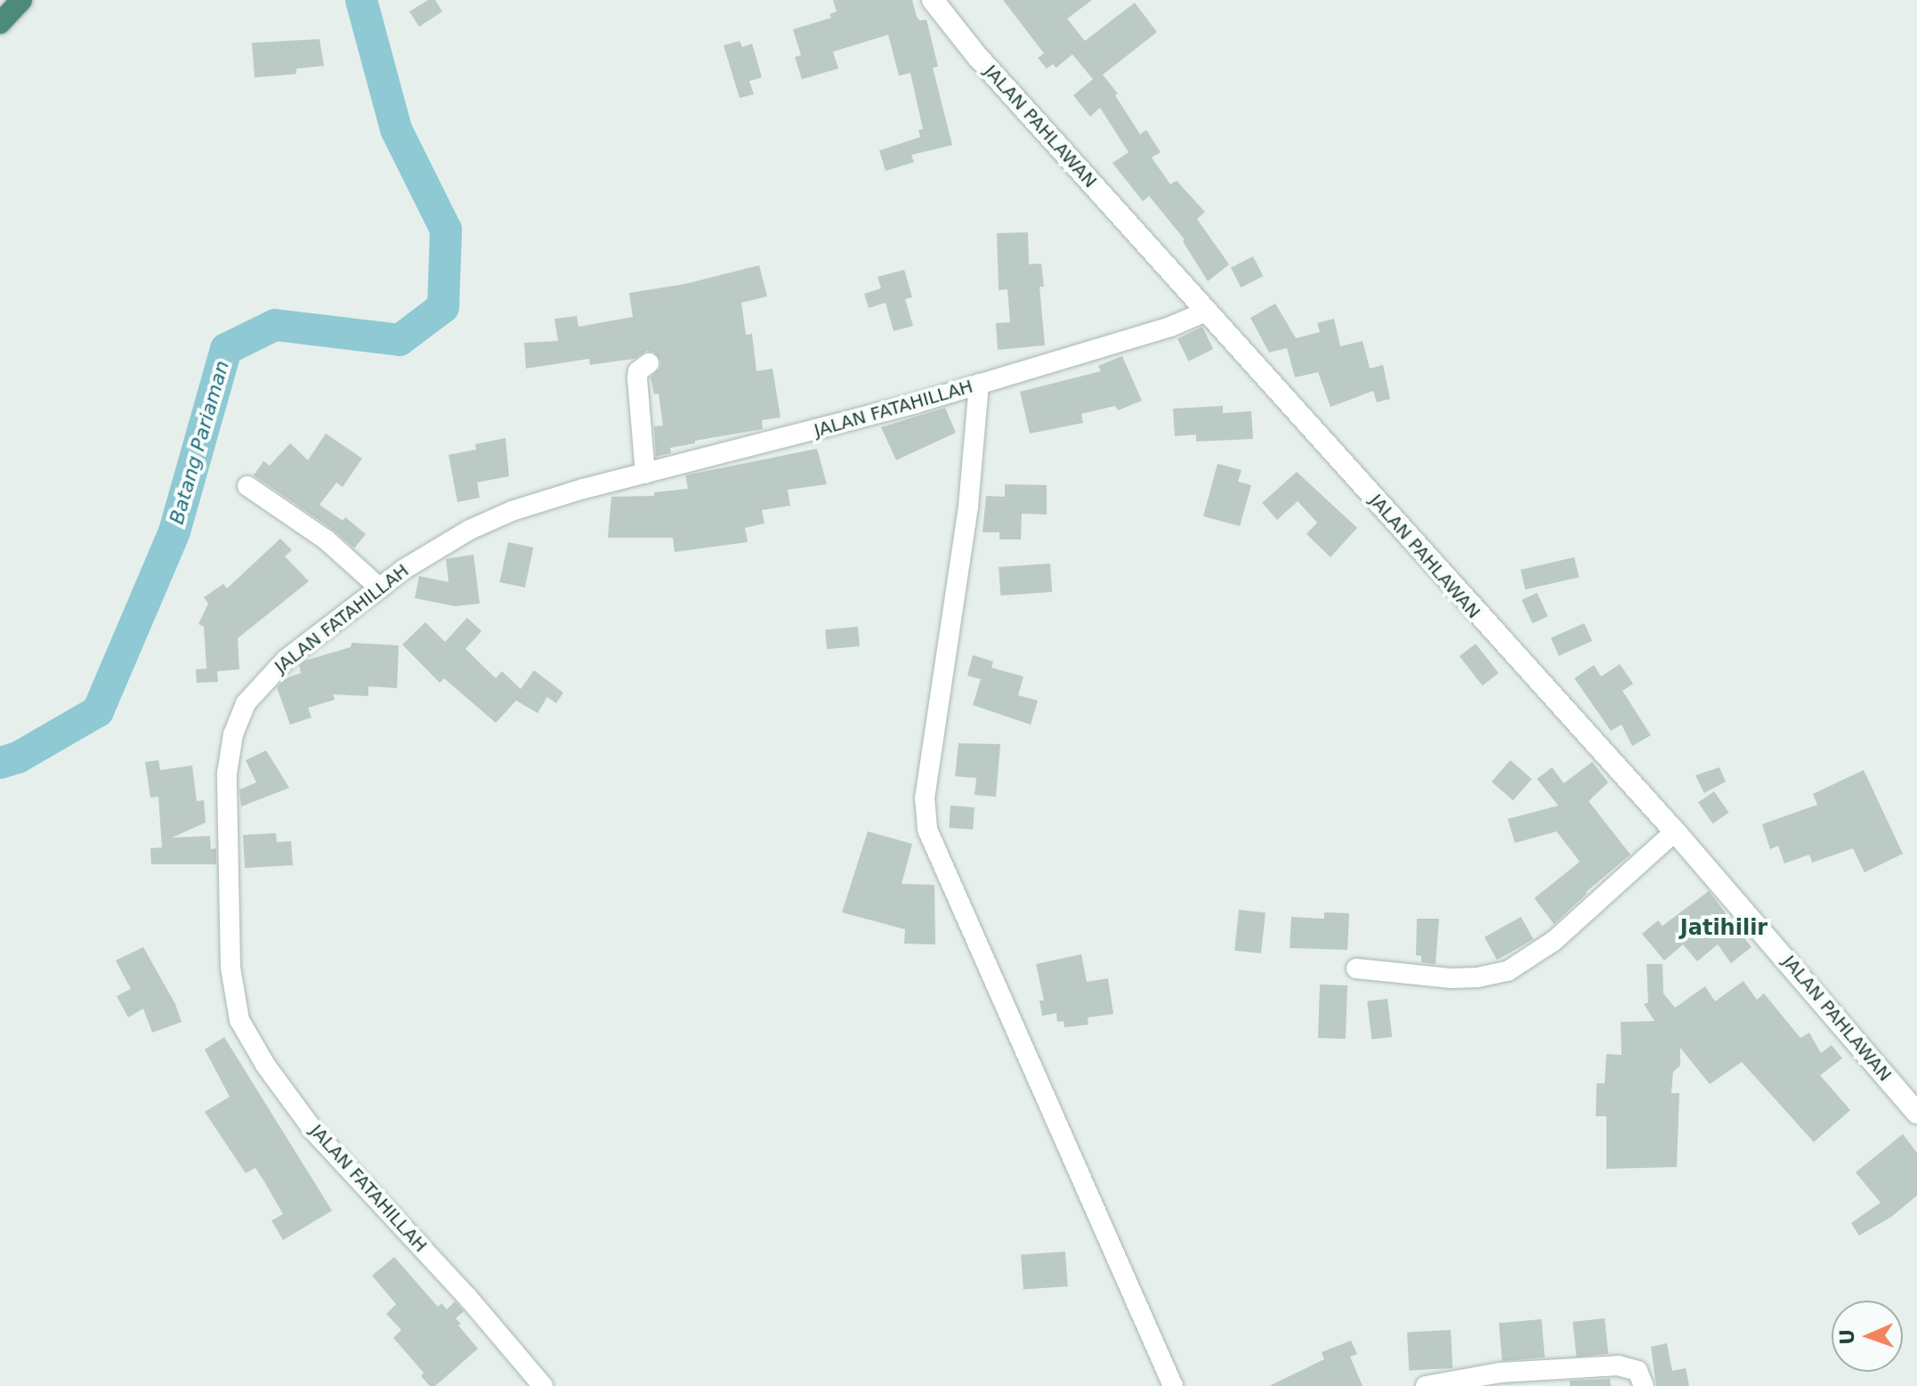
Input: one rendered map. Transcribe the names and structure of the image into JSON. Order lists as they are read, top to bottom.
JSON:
{
  "streets": {
    "street": ["JALAN PAHLAWAN", "JALAN FATAHILLAH"]
  },
  "crossings": [
    ["JALAN PAHLAWAN", "JALAN FATAHILLAH"]
  ],
  "districts": ["Jatihilir"],
  "water": ["Batang Pariaman"],
  "north": "left"
}
